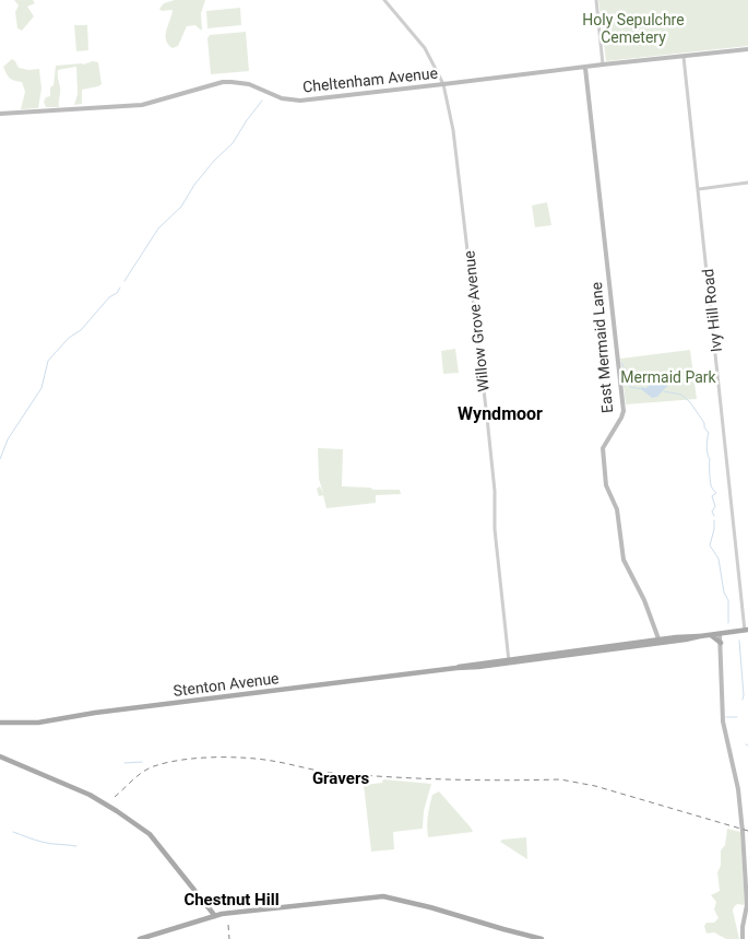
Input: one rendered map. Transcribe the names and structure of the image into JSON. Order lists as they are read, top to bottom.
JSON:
{
  "streets": {
    "main road": ["Cheltenham Avenue", "East Mermaid Lane", "Stenton Avenue"],
    "street": ["Ivy Hill Road", "Willow Grove Avenue"]
  },
  "crossings": [
    ["Cheltenham Avenue", "Ivy Hill Road"],
    ["Cheltenham Avenue", "Willow Grove Avenue"],
    ["Cheltenham Avenue", "East Mermaid Lane"],
    ["Ivy Hill Road", "Stenton Avenue"],
    ["Willow Grove Avenue", "Stenton Avenue"],
    ["East Mermaid Lane", "Stenton Avenue"]
  ],
  "districts": ["Wyndmoor", "Gravers", "Chestnut Hill"],
  "parks": ["Holy Sepulchre Cemetery", "Mermaid Park"]
}
